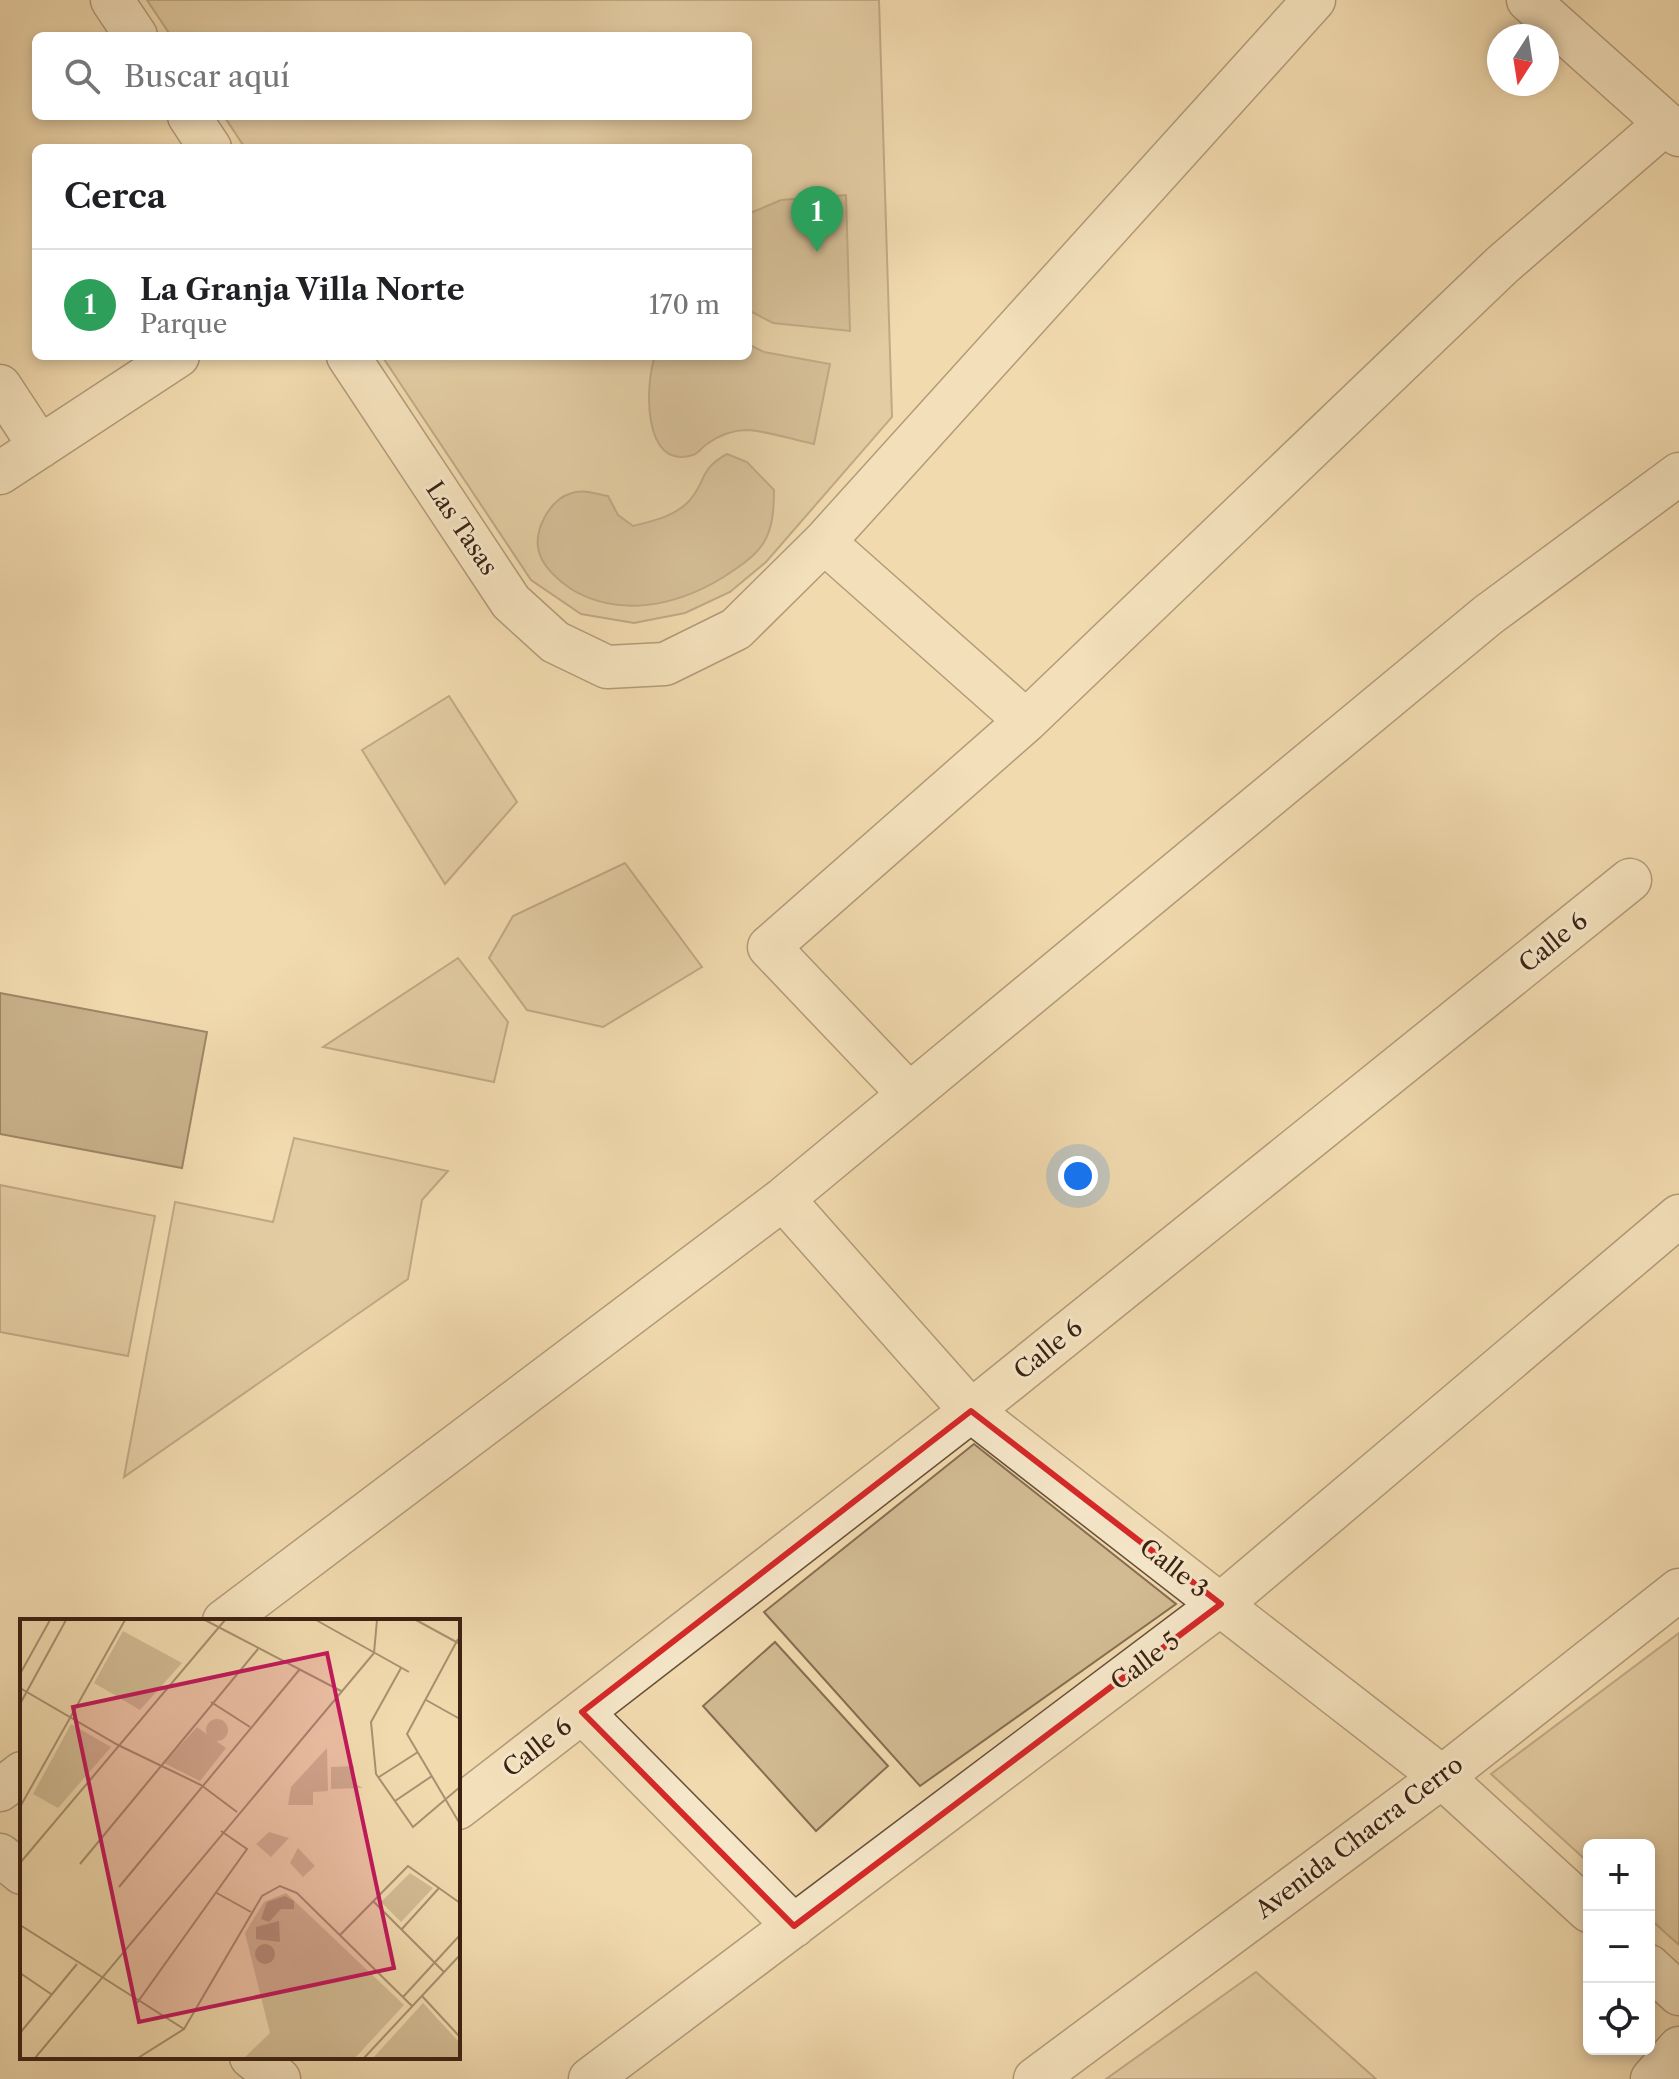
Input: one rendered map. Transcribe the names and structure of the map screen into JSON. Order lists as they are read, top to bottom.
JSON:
{
  "streets": {
    "street": [
      "Las Tasas",
      "Calle 6",
      "Calle 3",
      "Calle 5",
      "Avenida Chacra Cerro"
    ]
  },
  "crossings": [
    ["Calle 6", "Calle 3"],
    ["Calle 3", "Calle 5"],
    ["Calle 3", "Avenida Chacra Cerro"]
  ],
  "north": "bottom",
  "page": {
    "search": "Buscar aquí",
    "heading": "Cerca",
    "pins": "1",
    "list": [
      {
        "mark": "1",
        "name": "La Granja Villa Norte",
        "note": "Parque",
        "value": "170 m"
      }
    ],
    "map_buttons": ["+", "−"]
  }
}
